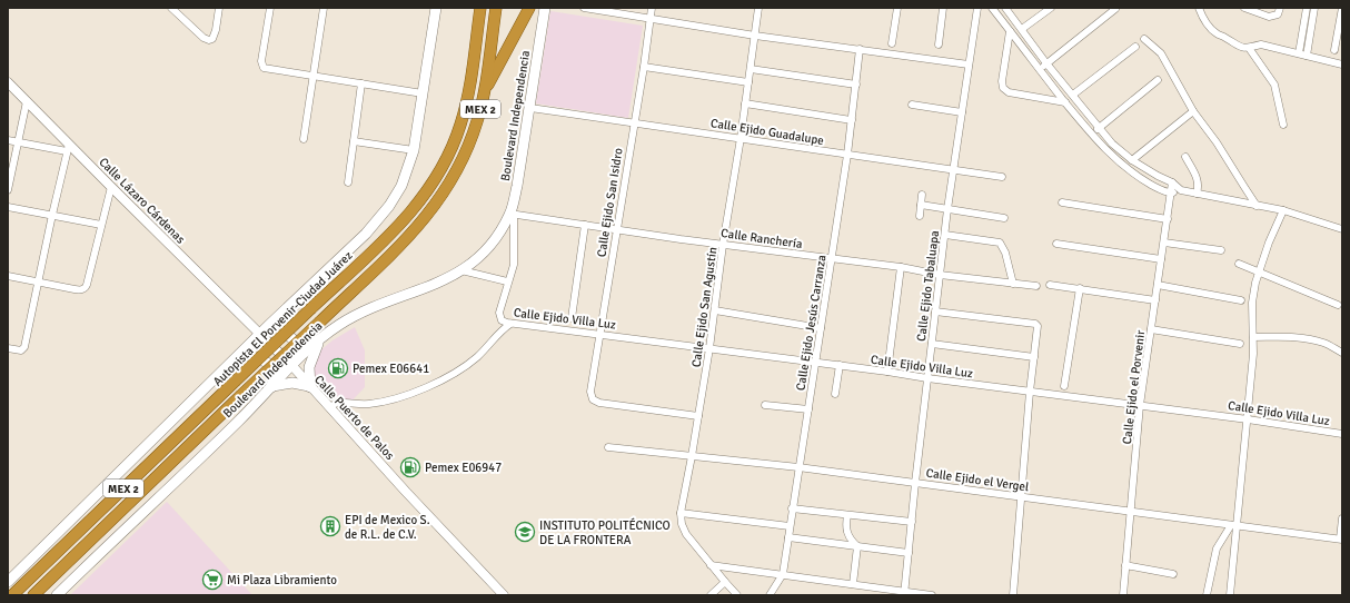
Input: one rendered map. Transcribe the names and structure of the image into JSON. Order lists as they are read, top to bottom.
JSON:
{
  "streets": {
    "highway": ["MEX 2", "Autopista El Porvenir-Ciudad Juárez"],
    "main road": ["Boulevard Independencia"],
    "street": [
      "Calle Ejido Guadalupe",
      "Calle Lázaro Cárdenas",
      "Calle Ejido San Isidro",
      "Calle Ranchería",
      "Calle Ejido Tabaluapa",
      "Calle Ejido San Agustín",
      "Calle Ejido Villa Luz",
      "Calle Ejido Jesús Carranza",
      "Calle Ejido el Porvenir",
      "Calle Puerto de Palos",
      "Calle Ejido el Vergel"
    ]
  },
  "crossings": [
    ["MEX 2", "Calle Lázaro Cárdenas"],
    ["MEX 2", "Calle Puerto de Palos"],
    ["Boulevard Independencia", "Calle Ejido Guadalupe"],
    ["Boulevard Independencia", "Calle Ranchería"],
    ["Boulevard Independencia", "Calle Puerto de Palos"],
    ["Calle Ejido Guadalupe", "Calle Ejido San Isidro"],
    ["Calle Ejido Guadalupe", "Calle Ejido Tabaluapa"],
    ["Calle Ejido Guadalupe", "Calle Ejido San Agustín"],
    ["Calle Ejido Guadalupe", "Calle Ejido Jesús Carranza"],
    ["Calle Lázaro Cárdenas", "Calle Puerto de Palos"],
    ["Calle Ejido San Isidro", "Calle Ranchería"],
    ["Calle Ejido San Isidro", "Calle Ejido San Agustín"],
    ["Calle Ejido San Isidro", "Calle Ejido Villa Luz"],
    ["Calle Ranchería", "Calle Ejido Tabaluapa"],
    ["Calle Ranchería", "Calle Ejido San Agustín"],
    ["Calle Ranchería", "Calle Ejido Jesús Carranza"],
    ["Calle Ejido Tabaluapa", "Calle Ejido Villa Luz"],
    ["Calle Ejido Tabaluapa", "Calle Ejido el Vergel"],
    ["Calle Ejido San Agustín", "Calle Ejido Villa Luz"],
    ["Calle Ejido San Agustín", "Calle Ejido el Vergel"],
    ["Calle Ejido Villa Luz", "Calle Ejido Jesús Carranza"],
    ["Calle Ejido Villa Luz", "Calle Ejido el Porvenir"],
    ["Calle Ejido Jesús Carranza", "Calle Ejido el Vergel"],
    ["Calle Ejido el Porvenir", "Calle Ejido el Vergel"]
  ],
  "places": {
    "fuel station": ["Pemex E06641", "Pemex E06947"],
    "building": ["EPI de Mexico S. de R.L. de C.V."],
    "school or university": ["INSTITUTO POLITÉCNICO DE LA FRONTERA"],
    "supermarket": ["Mi Plaza Libramiento"]
  }
}
